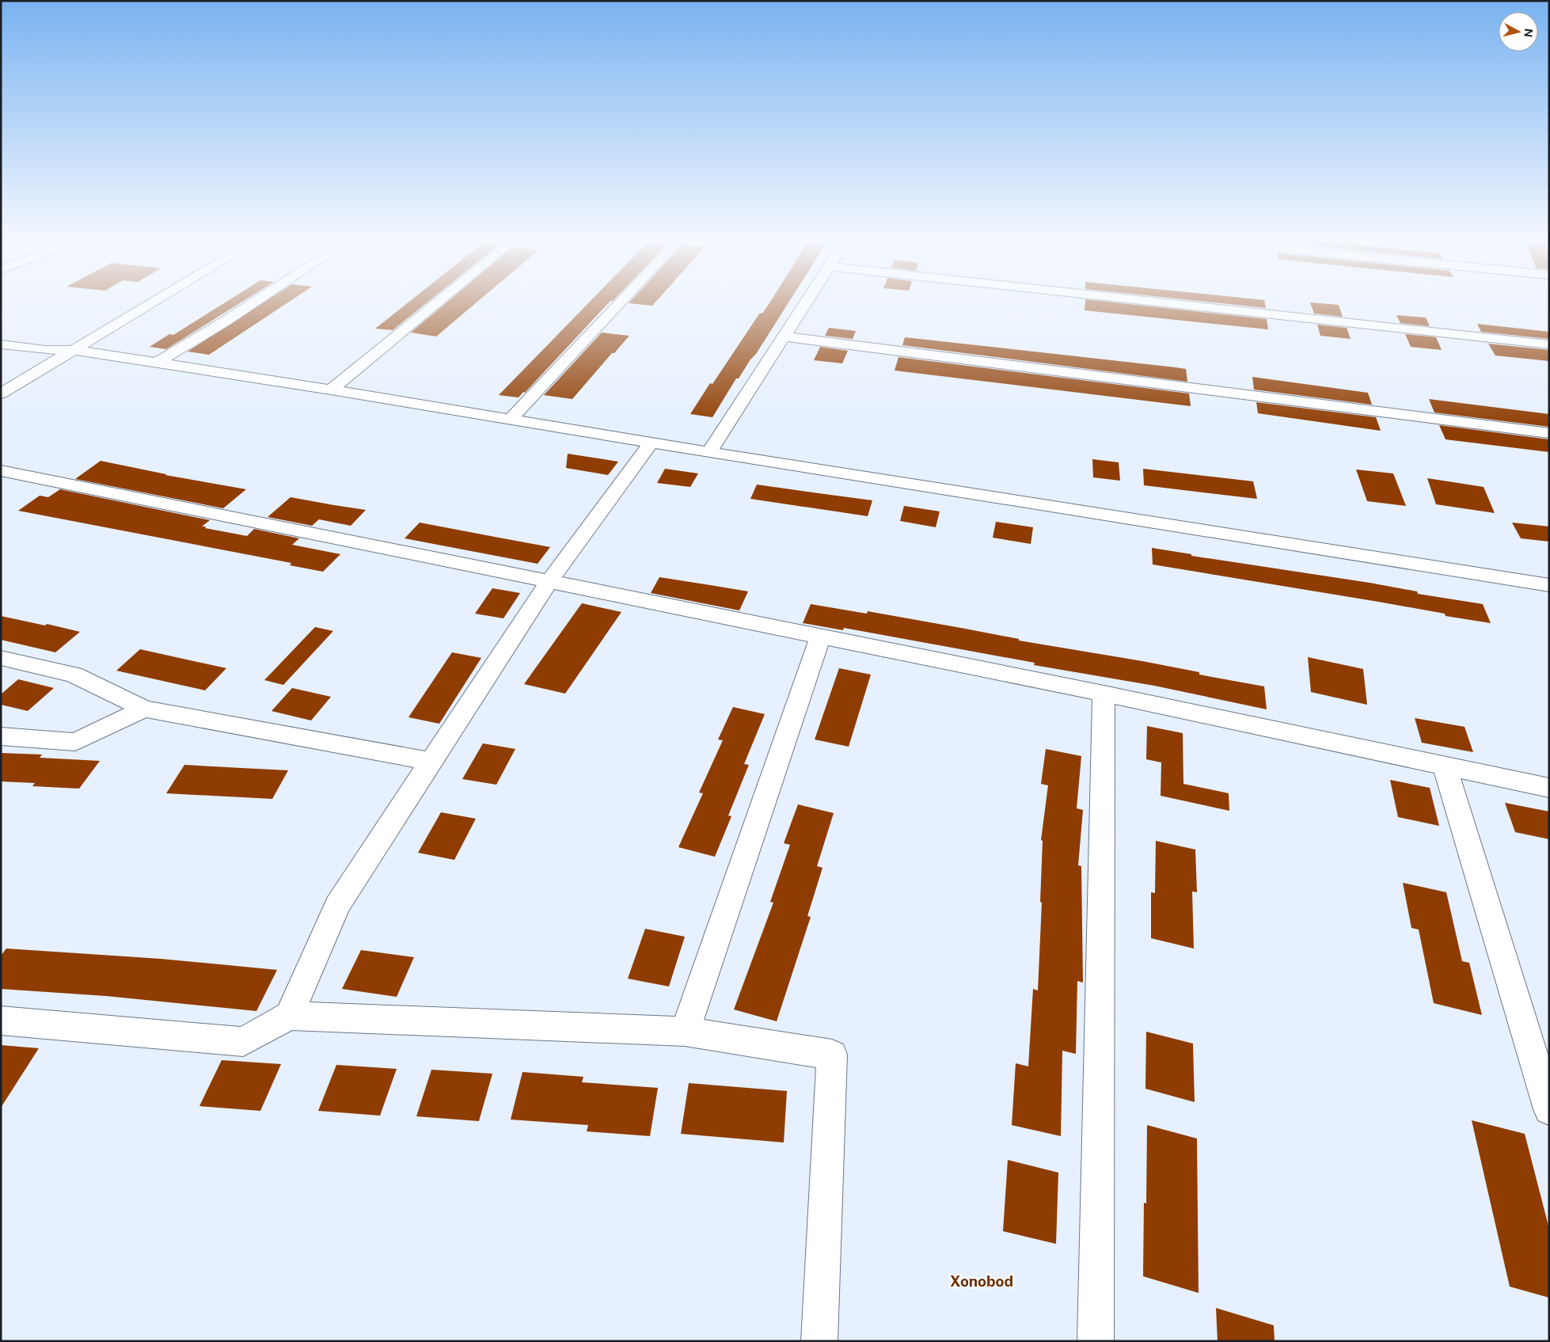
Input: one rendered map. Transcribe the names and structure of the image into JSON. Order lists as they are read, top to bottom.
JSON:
{
  "districts": ["Xonobod"],
  "north": "right"
}
